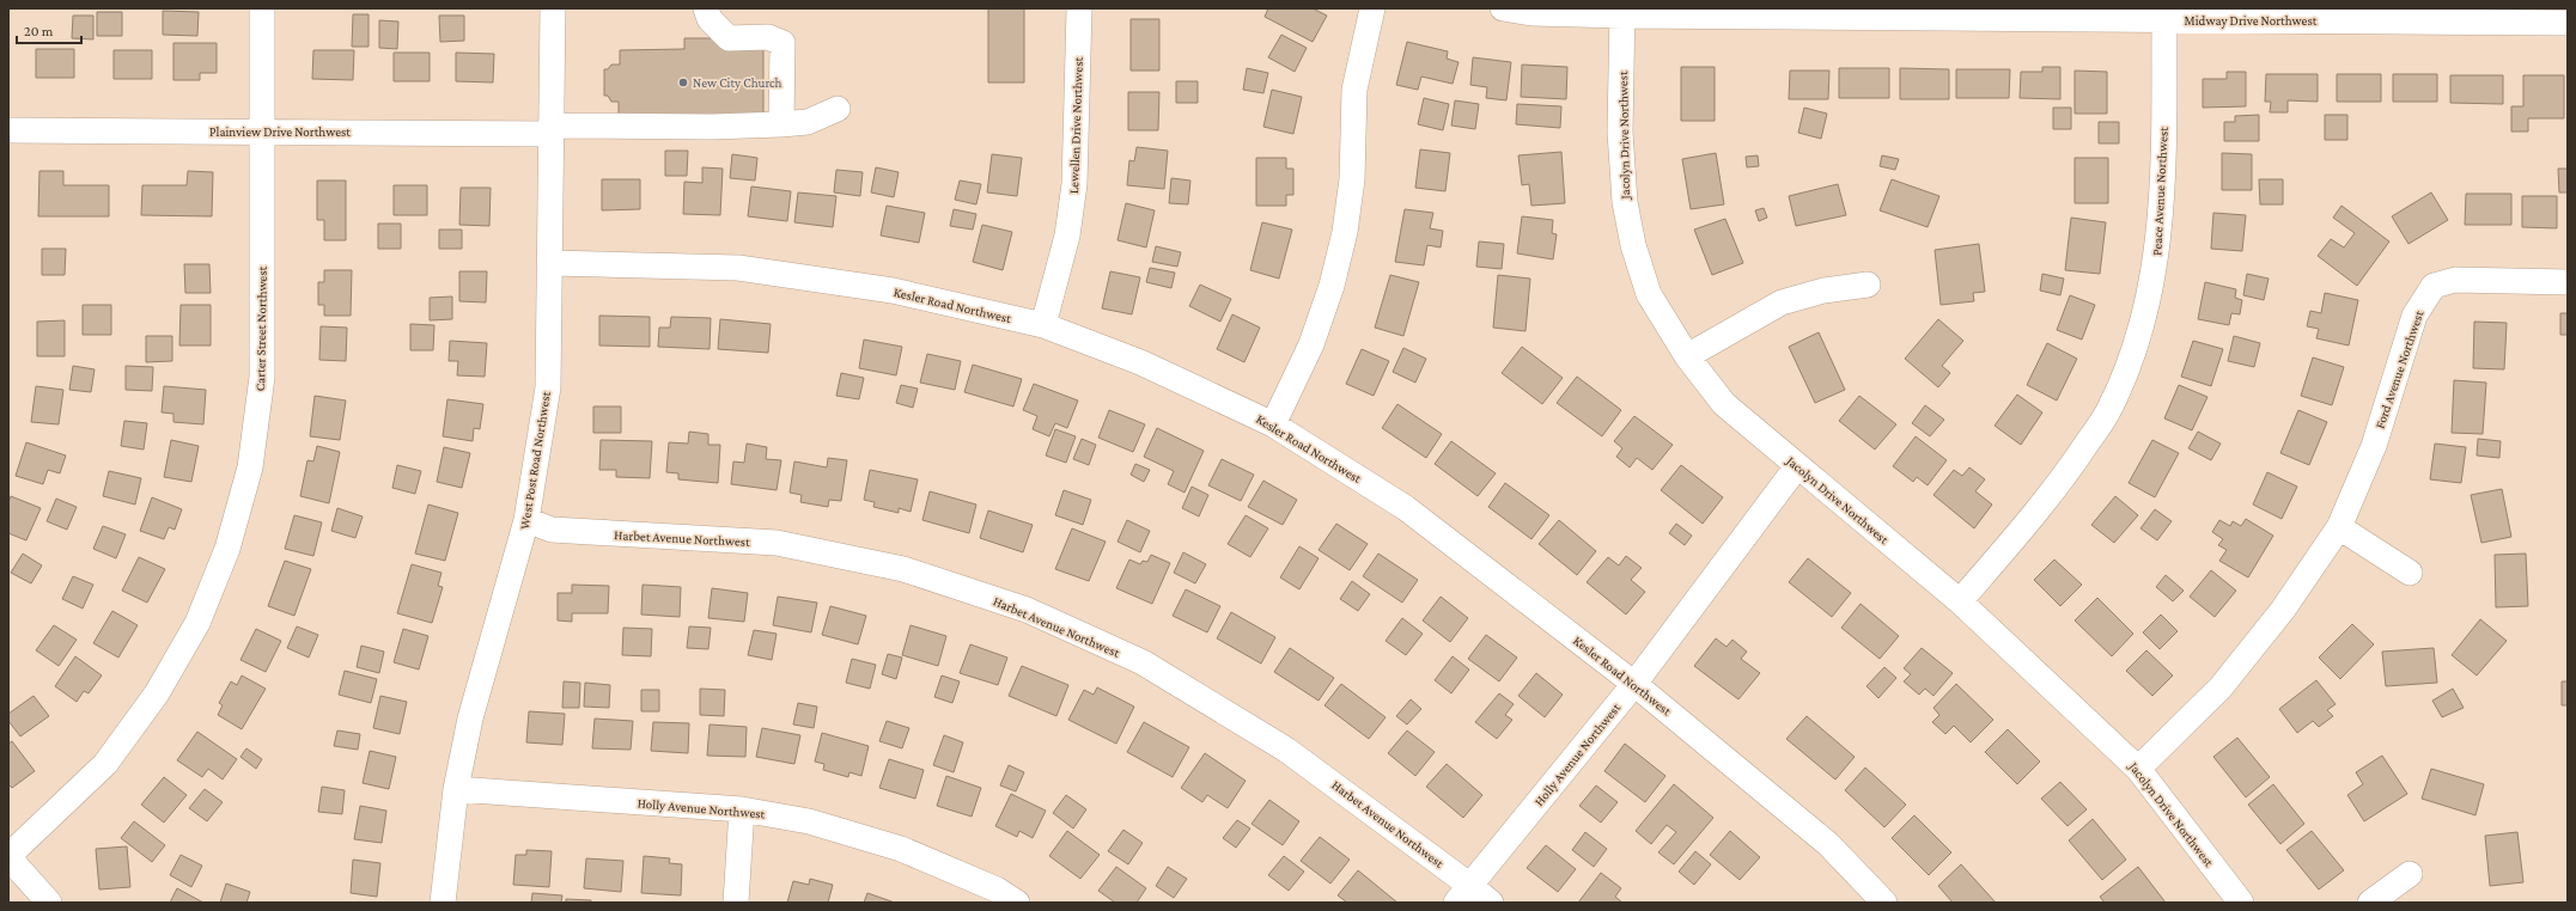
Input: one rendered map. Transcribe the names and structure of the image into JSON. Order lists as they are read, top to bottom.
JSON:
{
  "streets": {
    "street": [
      "Midway Drive Northwest",
      "Lewellen Drive Northwest",
      "Plainview Drive Northwest",
      "Jacolyn Drive Northwest",
      "Peace Avenue Northwest",
      "Kesler Road Northwest",
      "Carter Street Northwest",
      "Ford Avenue Northwest",
      "West Post Road Northwest",
      "Harbet Avenue Northwest",
      "Holly Avenue Northwest"
    ]
  },
  "crossings": [
    ["Midway Drive Northwest", "Jacolyn Drive Northwest"],
    ["Midway Drive Northwest", "Peace Avenue Northwest"],
    ["Lewellen Drive Northwest", "Kesler Road Northwest"],
    ["Plainview Drive Northwest", "Carter Street Northwest"],
    ["Plainview Drive Northwest", "West Post Road Northwest"],
    ["Jacolyn Drive Northwest", "Peace Avenue Northwest"],
    ["Jacolyn Drive Northwest", "Ford Avenue Northwest"],
    ["Jacolyn Drive Northwest", "Holly Avenue Northwest"],
    ["Kesler Road Northwest", "West Post Road Northwest"],
    ["Kesler Road Northwest", "Holly Avenue Northwest"],
    ["West Post Road Northwest", "Harbet Avenue Northwest"],
    ["West Post Road Northwest", "Holly Avenue Northwest"],
    ["Harbet Avenue Northwest", "Holly Avenue Northwest"]
  ],
  "places": ["New City Church"],
  "scale_bar": "20 m"
}
